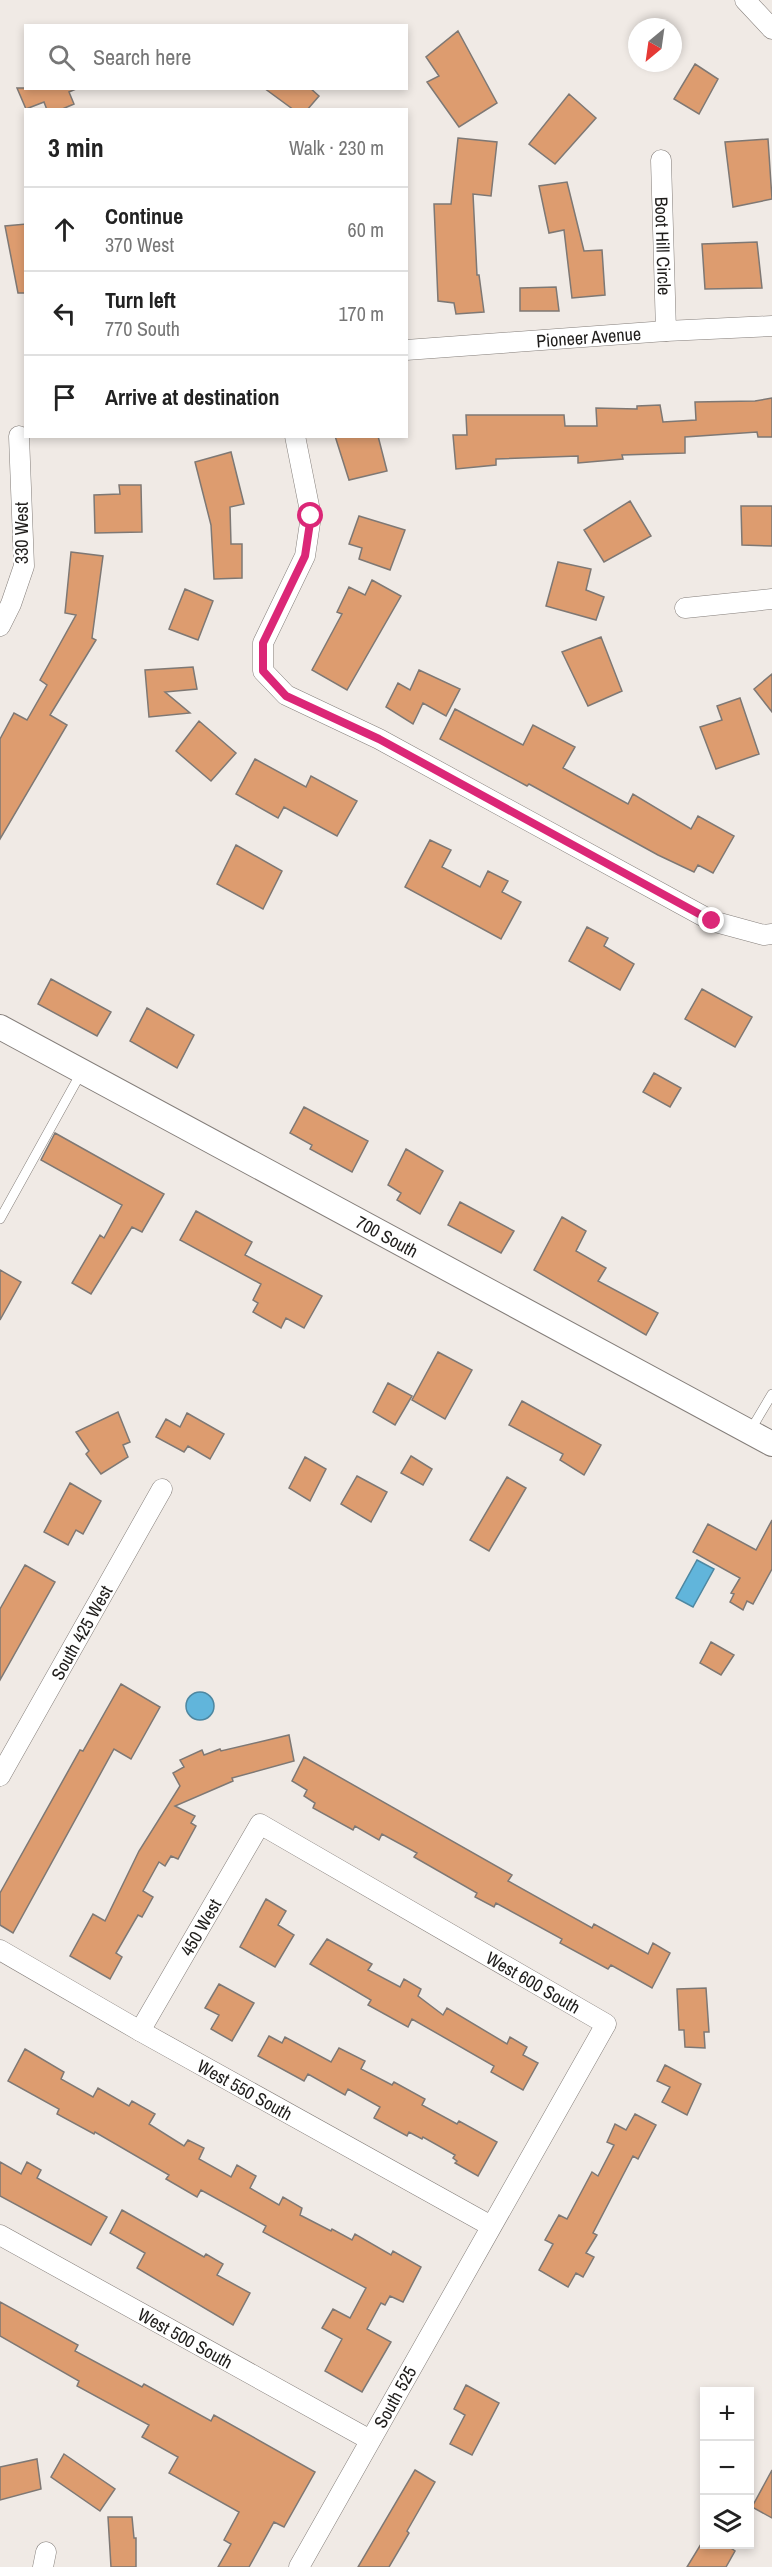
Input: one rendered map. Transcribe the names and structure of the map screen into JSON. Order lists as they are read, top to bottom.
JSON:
{
  "streets": {
    "street": [
      "Boot Hill Circle",
      "Pioneer Avenue",
      "330 West",
      "700 South",
      "South 425 West",
      "450 West",
      "West 600 South",
      "West 550 South",
      "West 500 South",
      "South 525"
    ]
  },
  "crossings": [
    ["Boot Hill Circle", "Pioneer Avenue"],
    ["450 West", "West 600 South"],
    ["450 West", "West 550 South"],
    ["West 600 South", "West 550 South"],
    ["West 600 South", "South 525"],
    ["West 550 South", "South 525"],
    ["West 500 South", "South 525"]
  ],
  "north": "bottom left",
  "page": {
    "search": "Search here",
    "heading": ["3 min", "Walk · 230 m"],
    "list": [
      ["Continue", "370 West", "60 m"],
      ["Turn left", "770 South", "170 m"],
      "Arrive at destination"
    ],
    "map_buttons": ["+", "−"]
  }
}
